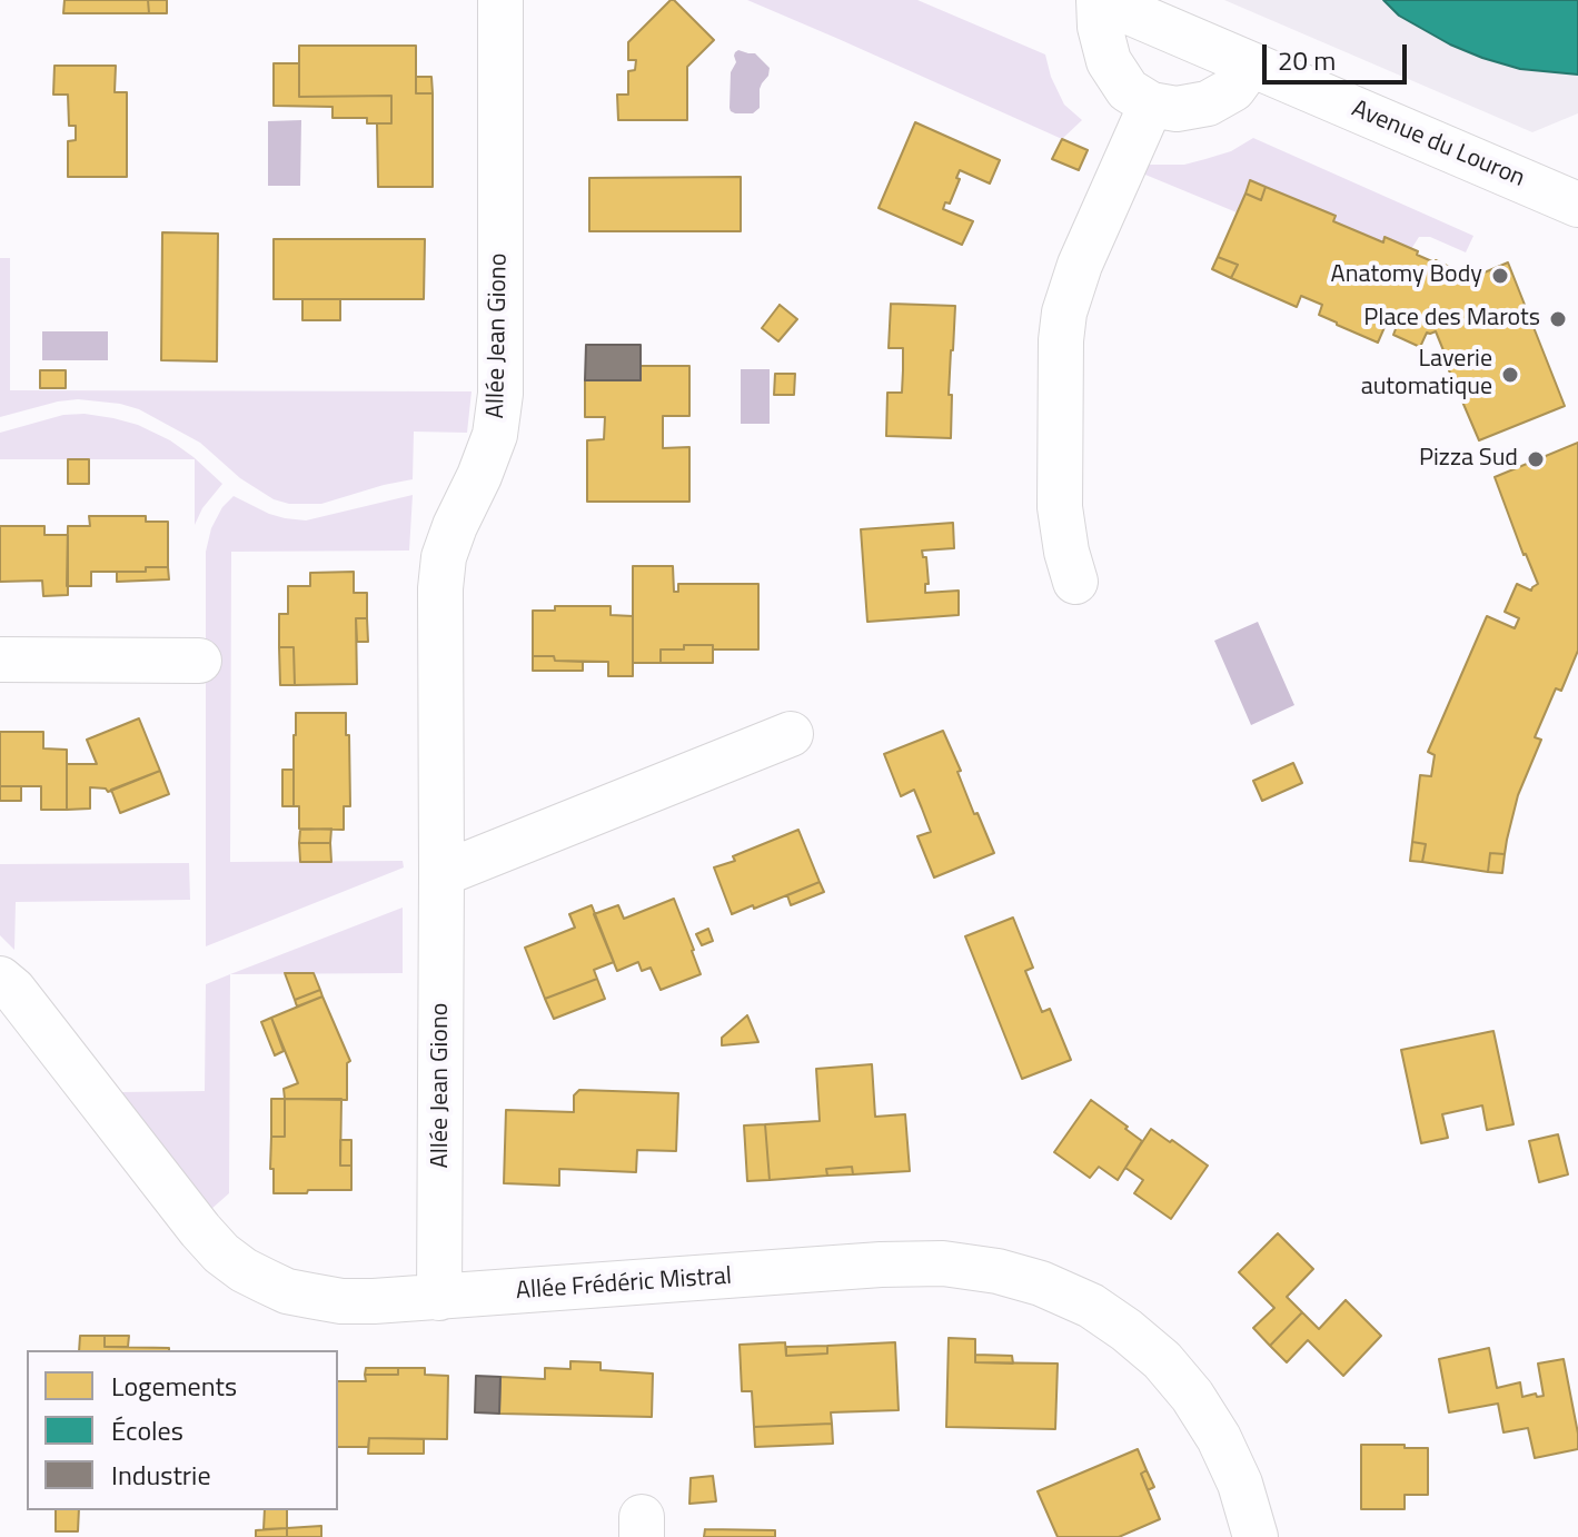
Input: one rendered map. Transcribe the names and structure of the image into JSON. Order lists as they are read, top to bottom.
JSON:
{
  "streets": {
    "street": ["Avenue du Louron", "Allée Jean Giono", "Allée Frédéric Mistral"]
  },
  "crossings": [
    ["Allée Jean Giono", "Allée Frédéric Mistral"]
  ],
  "places": [
    "Anatomy Body",
    "Place des Marots",
    "Laverie automatique",
    "Pizza Sud"
  ],
  "legend": ["Logements", "Écoles", "Industrie"],
  "scale_bar": "20 m"
}
